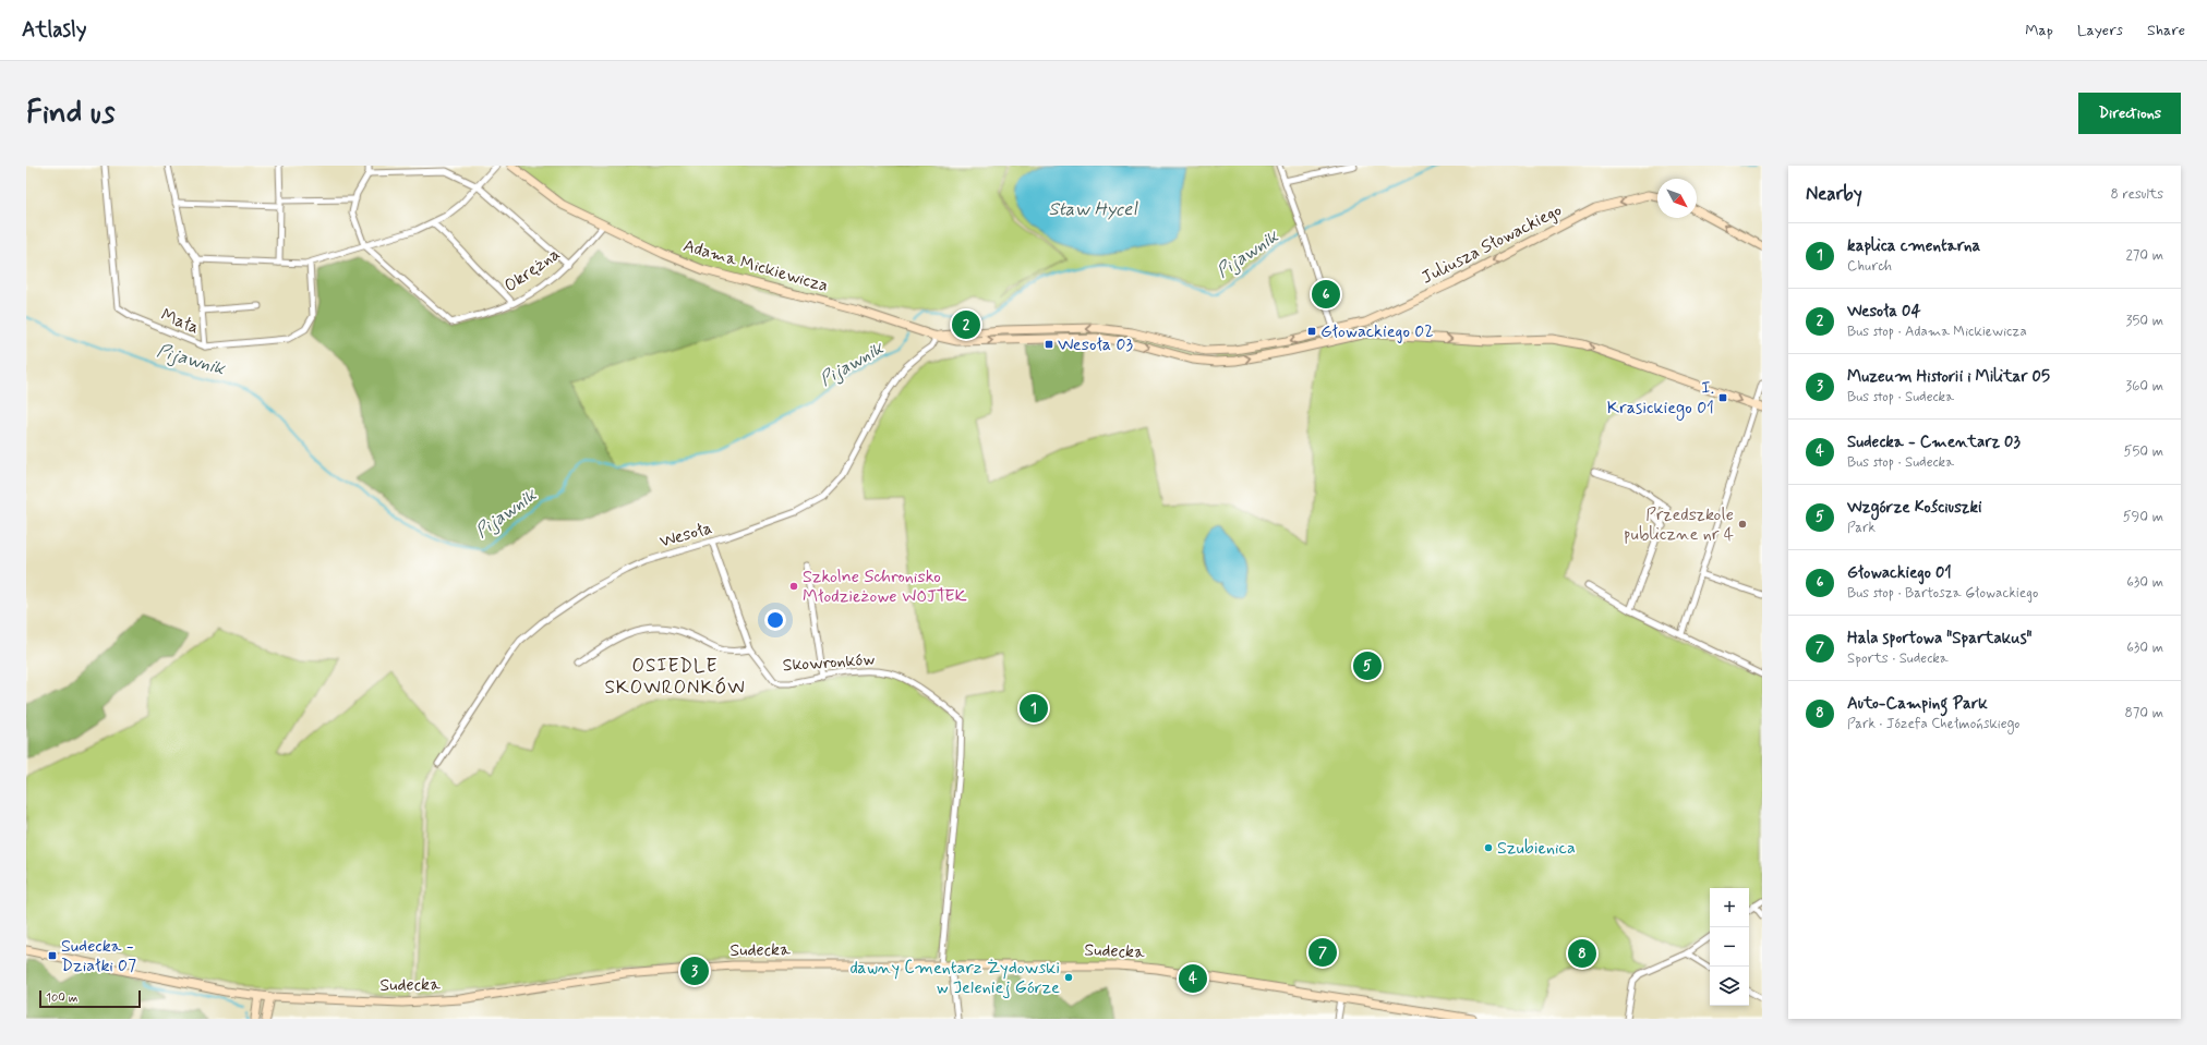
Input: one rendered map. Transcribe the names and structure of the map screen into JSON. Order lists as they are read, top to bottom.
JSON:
{
  "streets": {
    "street": [
      "Juliusza Słowackiego",
      "Adama Mickiewicza",
      "Okrężna",
      "Mała",
      "Wesoła",
      "Skowronków",
      "Sudecka"
    ]
  },
  "crossings": [
    ["Juliusza Słowackiego", "Adama Mickiewicza"],
    ["Adama Mickiewicza", "Okrężna"],
    ["Adama Mickiewicza", "Wesoła"],
    ["Wesoła", "Skowronków"],
    ["Skowronków", "Sudecka"]
  ],
  "one_way": ["Juliusza Słowackiego"],
  "districts": ["OSIEDLE SKOWRONKÓW"],
  "water": ["Staw Hycel", "Pijawnik"],
  "places": {
    "transit": [
      "Głowackiego 02",
      "Wesoła 03",
      "I. Krasickiego 01",
      "Sudecka - Działki 07"
    ],
    "other": [
      "Przedszkole publiczne nr 4",
      "Szkolne Schronisko Młodzieżowe WOJTEK",
      "Szubienica",
      "dawny Cmentarz Żydowski w Jeleniej Górze"
    ]
  },
  "scale_bar": "100 m",
  "north": "bottom right",
  "page": {
    "header": "Atlasly",
    "nav": ["Map", "Layers", "Share"],
    "buttons": "Directions",
    "title": "Find us",
    "heading": ["Nearby", "8 results"],
    "list": [
      {
        "mark": "1",
        "name": "kaplica cmentarna",
        "note": "Church",
        "value": "270 m"
      },
      {
        "mark": "2",
        "name": "Wesoła 04",
        "note": "Bus stop · Adama Mickiewicza",
        "value": "350 m"
      },
      {
        "mark": "3",
        "name": "Muzeum Historii i Militar 05",
        "note": "Bus stop · Sudecka",
        "value": "360 m"
      },
      {
        "mark": "4",
        "name": "Sudecka - Cmentarz 03",
        "note": "Bus stop · Sudecka",
        "value": "550 m"
      },
      {
        "mark": "5",
        "name": "Wzgórze Kościuszki",
        "note": "Park",
        "value": "590 m"
      },
      {
        "mark": "6",
        "name": "Głowackiego 01",
        "note": "Bus stop · Bartosza Głowackiego",
        "value": "630 m"
      },
      {
        "mark": "7",
        "name": "Hala sportowa \"Spartakus\"",
        "note": "Sports · Sudecka",
        "value": "630 m"
      },
      {
        "mark": "8",
        "name": "Auto-Camping Park",
        "note": "Park · Józefa Chełmońskiego",
        "value": "870 m"
      }
    ],
    "pins": [
      "6",
      "2",
      "5",
      "1",
      "7",
      "8",
      "3",
      "4"
    ],
    "map_buttons": ["+", "−"],
    "scale": "100 m"
  }
}
